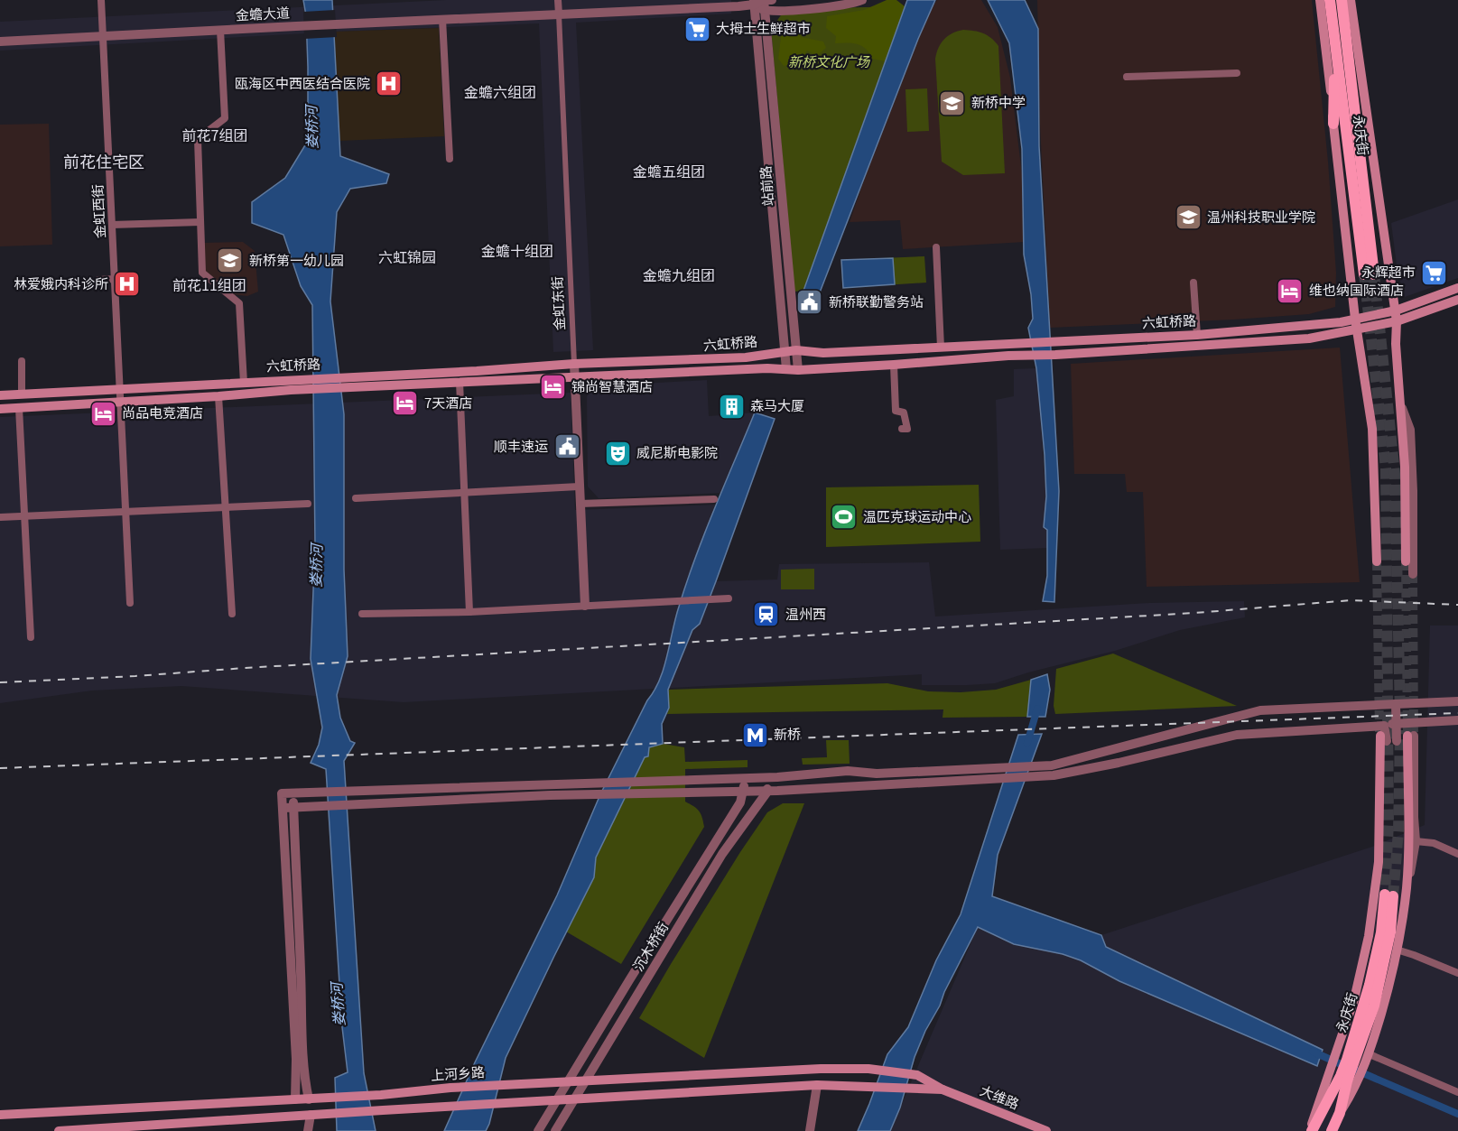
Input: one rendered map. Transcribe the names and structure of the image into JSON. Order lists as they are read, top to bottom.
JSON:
{
  "streets": {
    "main road": [
      "永庆街",
      "六虹桥路",
      "上河乡路",
      "大维路"
    ],
    "street": [
      "金蟾大道",
      "站前路",
      "金虹西街",
      "金虹东街",
      "沉木桥街"
    ]
  },
  "crossings": [
    ["金蟾大道", "站前路"],
    ["金蟾大道", "金虹西街"],
    ["金蟾大道", "金虹东街"],
    ["站前路", "六虹桥路"],
    ["金虹西街", "六虹桥路"],
    ["金虹东街", "六虹桥路"],
    ["沉木桥街", "上河乡路"],
    ["上河乡路", "大维路"]
  ],
  "districts": [
    "金蟾六组团",
    "前花7组团",
    "前花住宅区",
    "金蟾五组团",
    "金蟾十组团",
    "六虹锦园",
    "金蟾九组团",
    "前花11组团"
  ],
  "water": ["娄桥河"],
  "parks": ["新桥文化广场"],
  "places": {
    "supermarket": ["大拇士生鲜超市", "永辉超市"],
    "hospital": ["瓯海区中西医结合医院", "林爱娥内科诊所"],
    "school or university": ["新桥中学", "温州科技职业学院", "新桥第一幼儿园"],
    "hotel": [
      "维也纳国际酒店",
      "锦尚智慧酒店",
      "7天酒店",
      "尚品电竞酒店"
    ],
    "public building": ["新桥联勤警务站", "顺丰速运"],
    "building": ["森马大厦"],
    "theatre": ["威尼斯电影院"],
    "sports": ["温匹克球运动中心"],
    "station": ["温州西"],
    "metro station": ["新桥"]
  }
}
